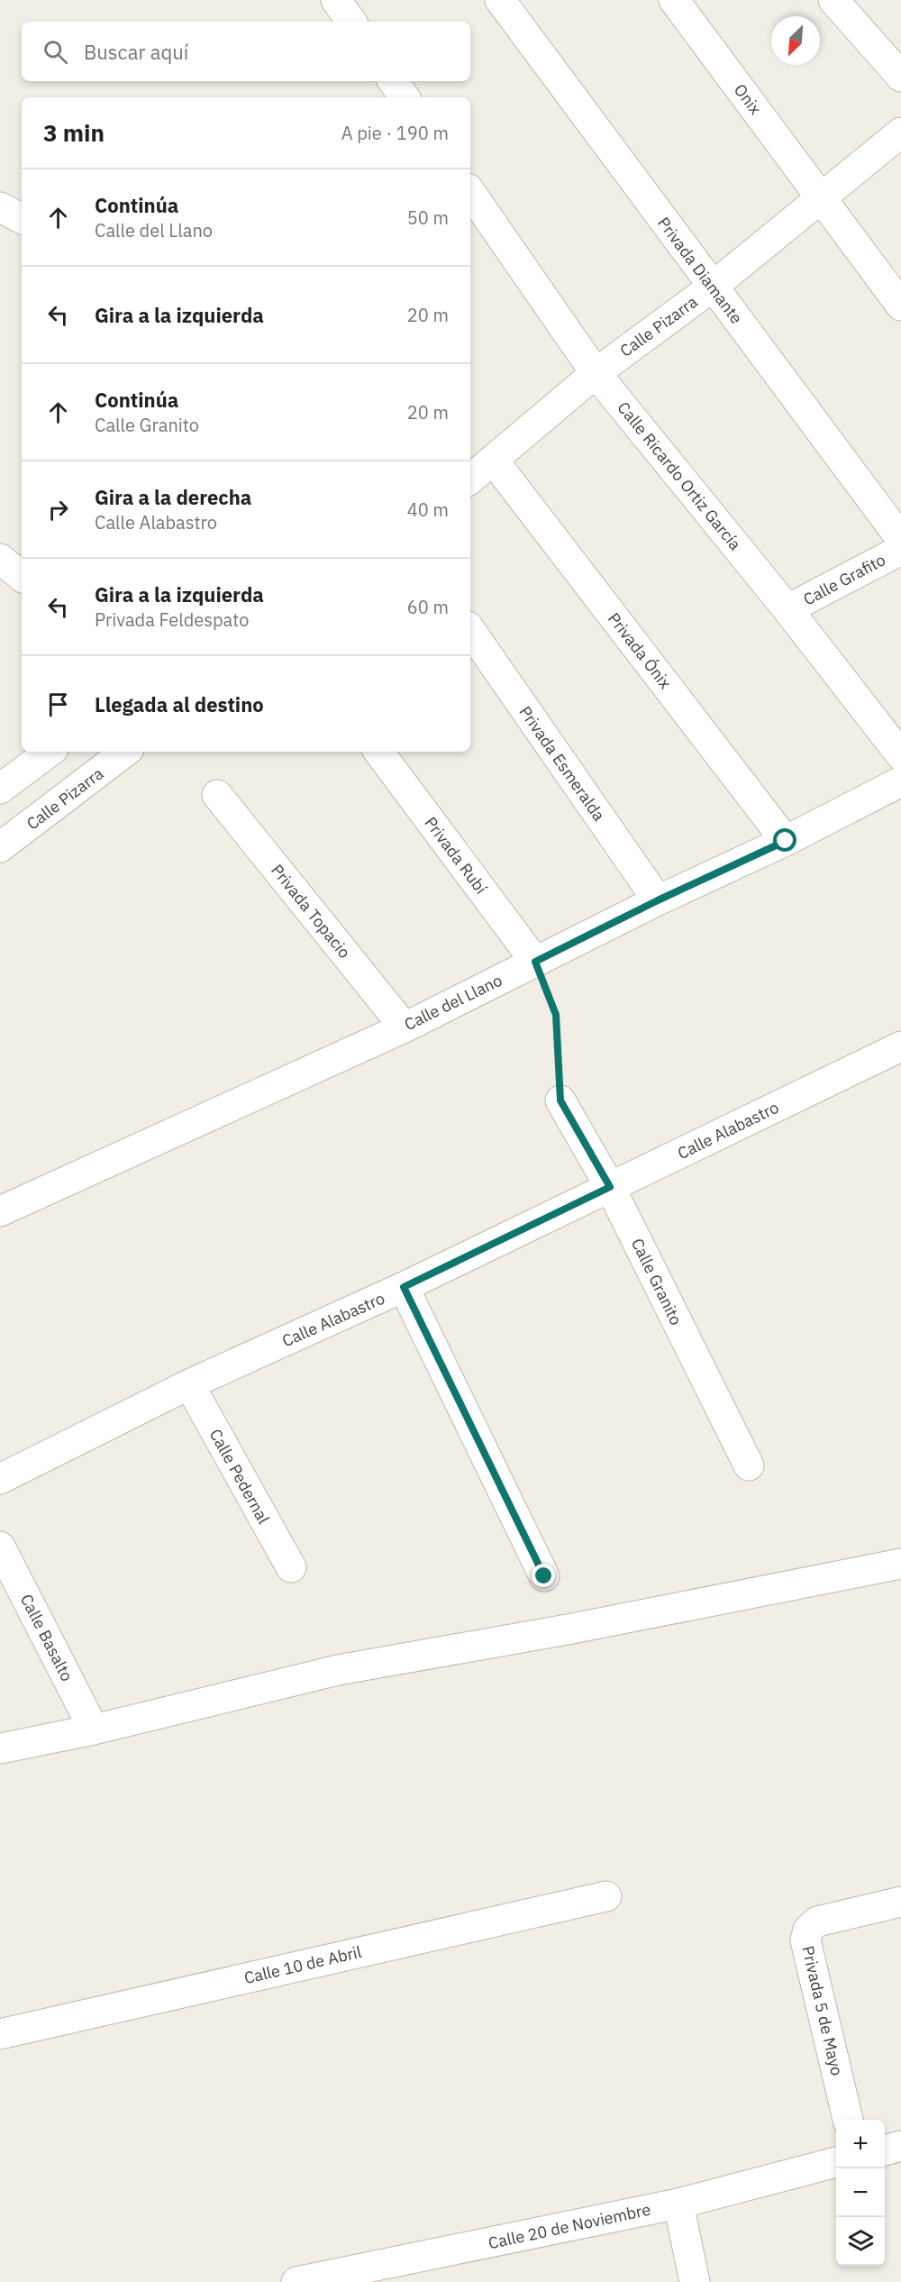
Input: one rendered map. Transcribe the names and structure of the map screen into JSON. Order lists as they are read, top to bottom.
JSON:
{
  "streets": {
    "street": [
      "Onix",
      "Privada Diamante",
      "Calle Pizarra",
      "Calle Ricardo Ortiz García",
      "Calle Grafito",
      "Privada Ónix",
      "Privada Esmeralda",
      "Privada Rubí",
      "Privada Topacio",
      "Calle del Llano",
      "Calle Alabastro",
      "Calle Granito",
      "Calle Pedernal",
      "Calle Basalto",
      "Calle 10 de Abril",
      "Privada 5 de Mayo",
      "Calle 20 de Noviembre"
    ]
  },
  "crossings": [
    ["Onix", "Calle Pizarra"],
    ["Privada Diamante", "Calle Pizarra"],
    ["Calle Pizarra", "Calle Ricardo Ortiz García"],
    ["Calle Pizarra", "Privada Ónix"],
    ["Calle Ricardo Ortiz García", "Calle Grafito"],
    ["Privada Ónix", "Calle del Llano"],
    ["Privada Esmeralda", "Calle del Llano"],
    ["Privada Rubí", "Calle del Llano"],
    ["Privada Topacio", "Calle del Llano"],
    ["Calle Alabastro", "Calle Granito"],
    ["Calle Alabastro", "Calle Pedernal"]
  ],
  "north": "bottom left",
  "page": {
    "search": "Buscar aquí",
    "heading": ["3 min", "A pie · 190 m"],
    "list": [
      ["Continúa", "Calle del Llano", "50 m"],
      ["Gira a la izquierda", "20 m"],
      ["Continúa", "Calle Granito", "20 m"],
      ["Gira a la derecha", "Calle Alabastro", "40 m"],
      ["Gira a la izquierda", "Privada Feldespato", "60 m"],
      "Llegada al destino"
    ],
    "map_buttons": ["+", "−"]
  }
}
